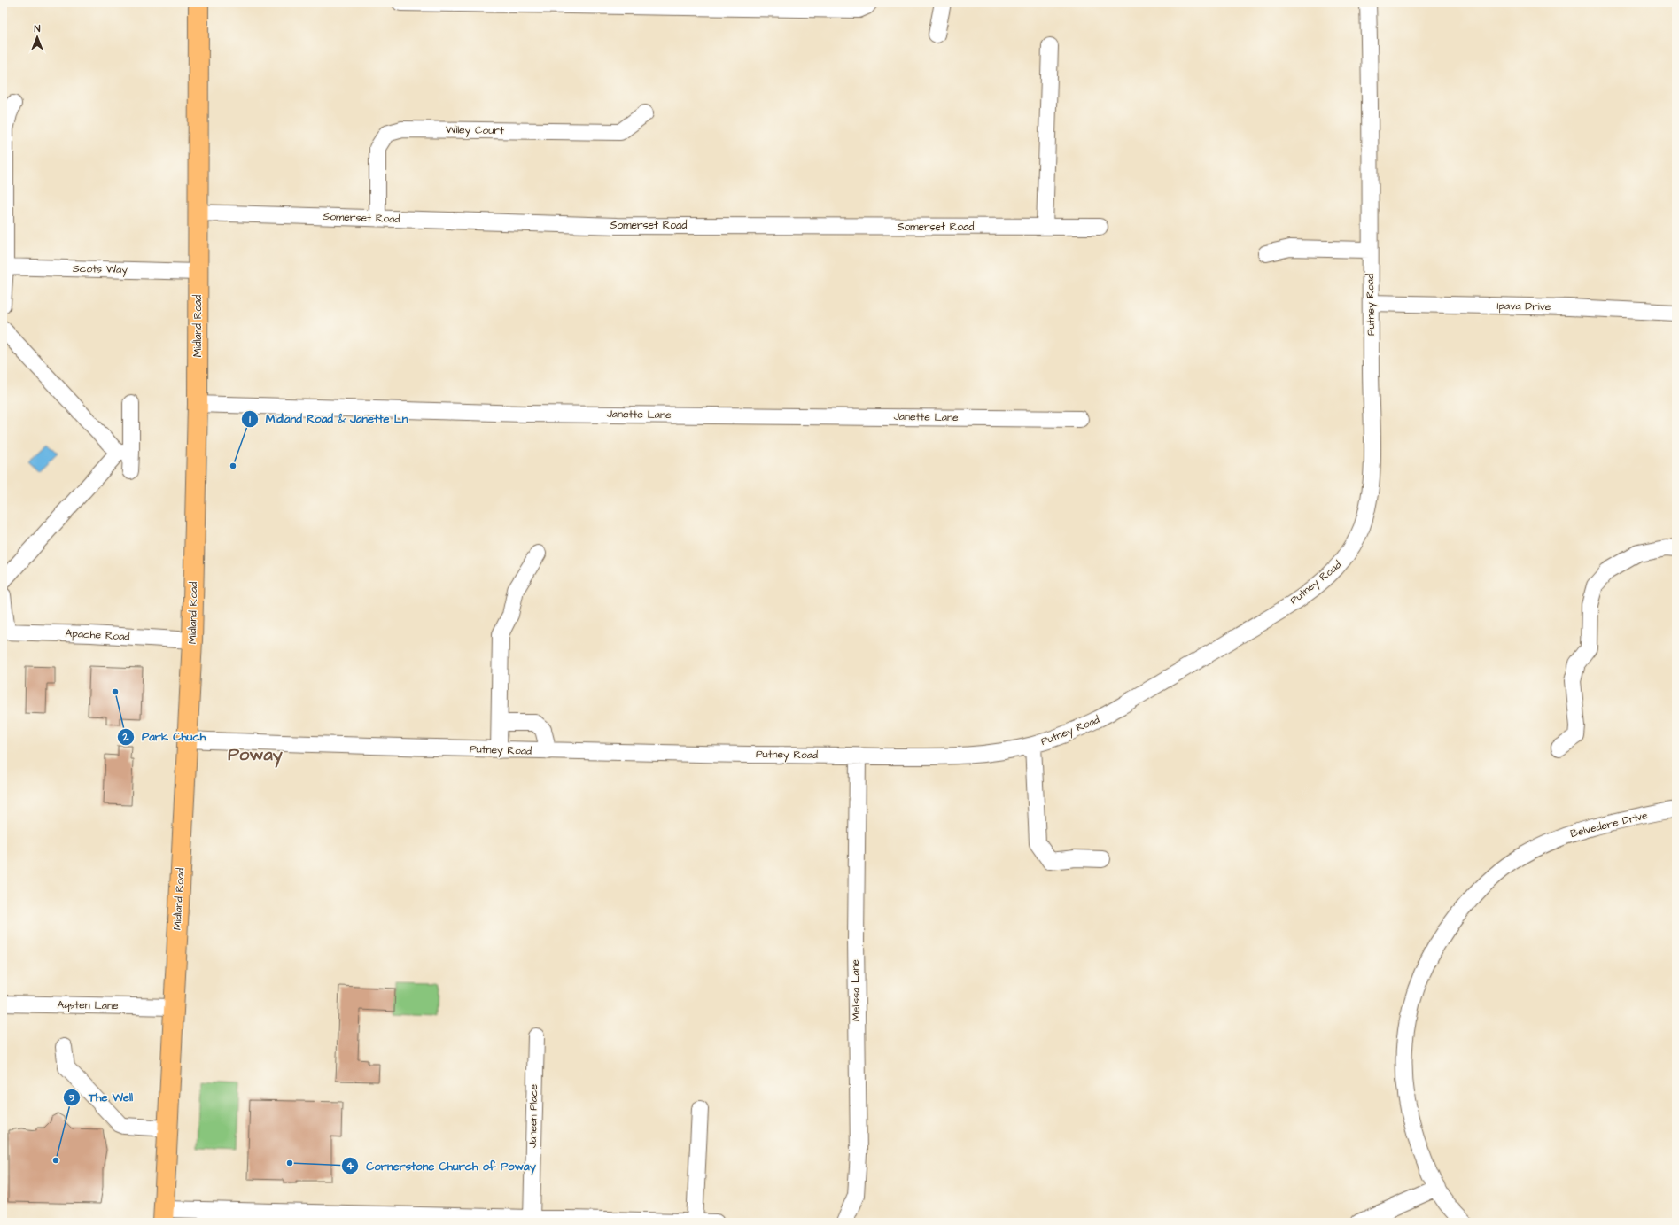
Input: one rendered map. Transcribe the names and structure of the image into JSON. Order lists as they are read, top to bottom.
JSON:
{
  "streets": {
    "main road": ["Midland Road"],
    "street": [
      "Wiley Court",
      "Somerset Road",
      "Scots Way",
      "Putney Road",
      "Ipava Drive",
      "Janette Lane",
      "Apache Road",
      "Belvedere Drive",
      "Melissa Lane",
      "Agsten Lane",
      "Janeen Place"
    ]
  },
  "crossings": [
    ["Wiley Court", "Somerset Road"],
    ["Somerset Road", "Midland Road"],
    ["Scots Way", "Midland Road"],
    ["Putney Road", "Ipava Drive"],
    ["Putney Road", "Midland Road"],
    ["Putney Road", "Melissa Lane"],
    ["Midland Road", "Janette Lane"],
    ["Midland Road", "Apache Road"],
    ["Midland Road", "Agsten Lane"]
  ],
  "districts": ["Poway"],
  "places": [
    "Midland Road & Janette Ln",
    "Park Chuch",
    "The Well",
    "Cornerstone Church of Poway"
  ],
  "north": "top"
}
